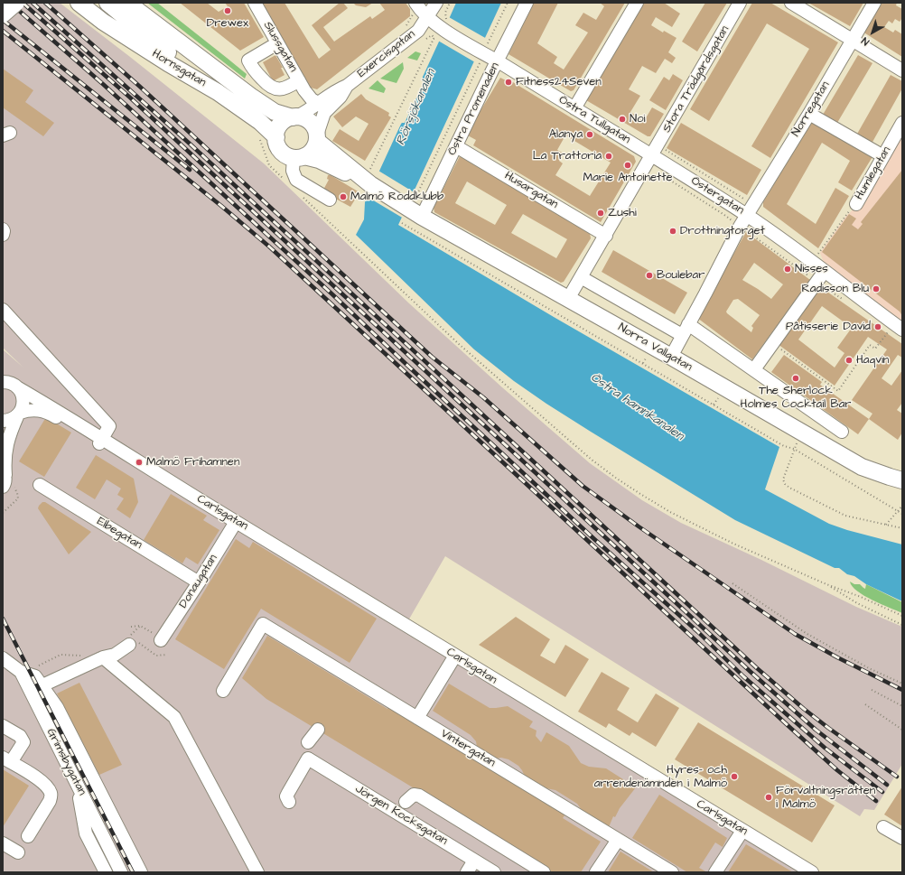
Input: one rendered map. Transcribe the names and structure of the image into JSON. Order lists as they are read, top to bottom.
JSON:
{
  "streets": {
    "main road": ["Hornsgatan", "Norra Vallgatan"],
    "street": [
      "Slussgatan",
      "Exercisgatan",
      "Stora Trädgårdsgatan",
      "Östra Promenaden",
      "Norregatan",
      "Östra Tullgatan",
      "Humlegatan",
      "Husargatan",
      "Östergatan",
      "Carlsgatan",
      "Elbegatan",
      "Donaugatan",
      "Vintergatan",
      "Grimsbygatan",
      "Jörgen Kocksgatan"
    ]
  },
  "crossings": [
    ["Slussgatan", "Exercisgatan"],
    ["Exercisgatan", "Hornsgatan"],
    ["Hornsgatan", "Norra Vallgatan"],
    ["Stora Trädgårdsgatan", "Östra Tullgatan"],
    ["Stora Trädgårdsgatan", "Östergatan"],
    ["Östra Promenaden", "Östra Tullgatan"],
    ["Östra Promenaden", "Husargatan"],
    ["Östra Promenaden", "Norra Vallgatan"],
    ["Norregatan", "Östergatan"],
    ["Östra Tullgatan", "Östergatan"],
    ["Carlsgatan", "Donaugatan"],
    ["Elbegatan", "Donaugatan"]
  ],
  "water": ["Rörsjökanalen", "Östra hamnkanalen"],
  "places": [
    "Drewex",
    "Fitness24Seven",
    "Noi",
    "Alanya",
    "La Trattoria",
    "Marie Antoinette",
    "Malmö Roddklubb",
    "Zushi",
    "Drottningtorget",
    "Nisses",
    "Boulebar",
    "Radisson Blu",
    "Pâtisserie David",
    "Haqvin",
    "The Sherlock Holmes Cocktail Bar",
    "Malmö Frihamnen",
    "Hyres- och arrendenämnden i Malmö",
    "Förvaltningsrätten i Malmö"
  ],
  "north": "bottom left"
}
